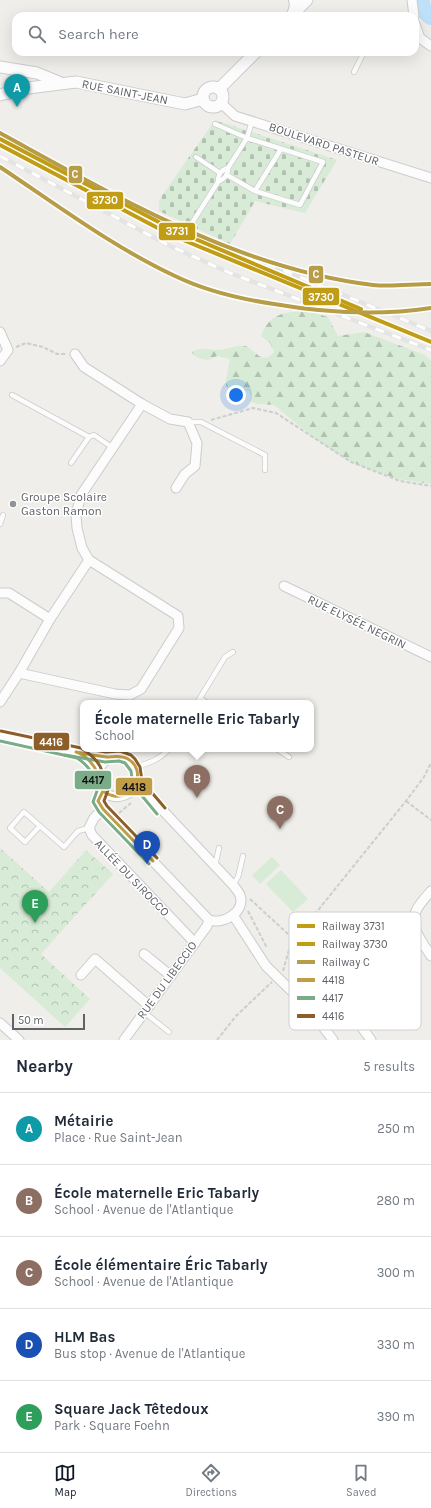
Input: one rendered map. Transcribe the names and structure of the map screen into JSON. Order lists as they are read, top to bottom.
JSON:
{
  "streets": {
    "street": [
      "RUE SAINT-JEAN",
      "BOULEVARD PASTEUR",
      "RUE ELYSÉE NEGRIN",
      "ALLÉE DU SIROCCO",
      "RUE DU LIBECCIO"
    ]
  },
  "crossings": [
    ["RUE SAINT-JEAN", "BOULEVARD PASTEUR"],
    ["ALLÉE DU SIROCCO", "RUE DU LIBECCIO"]
  ],
  "places": ["Groupe Scolaire Gaston Ramon"],
  "lines": [
    "rail line C",
    "rail line 3731",
    "rail line 3730",
    "transit line 4416",
    "transit line 4417",
    "transit line 4418"
  ],
  "legend": [
    "Railway 3731",
    "Railway 3730",
    "Railway C",
    "4418",
    "4417",
    "4416"
  ],
  "scale_bar": "50 m",
  "page": {
    "search": "Search here",
    "pins": [
      "A",
      "B",
      "C",
      "D",
      "E"
    ],
    "popup": ["École maternelle Eric Tabarly", "School"],
    "scale": "50 m",
    "heading": ["Nearby", "5 results"],
    "list": [
      {
        "mark": "A",
        "name": "Métairie",
        "note": "Place · Rue Saint-Jean",
        "value": "250 m"
      },
      {
        "mark": "B",
        "name": "École maternelle Eric Tabarly",
        "note": "School · Avenue de l'Atlantique",
        "value": "280 m"
      },
      {
        "mark": "C",
        "name": "École élémentaire Éric Tabarly",
        "note": "School · Avenue de l'Atlantique",
        "value": "300 m"
      },
      {
        "mark": "D",
        "name": "HLM Bas",
        "note": "Bus stop · Avenue de l'Atlantique",
        "value": "330 m"
      },
      {
        "mark": "E",
        "name": "Square Jack Têtedoux",
        "note": "Park · Square Foehn",
        "value": "390 m"
      }
    ],
    "nav": ["Map", "Directions", "Saved"]
  }
}
